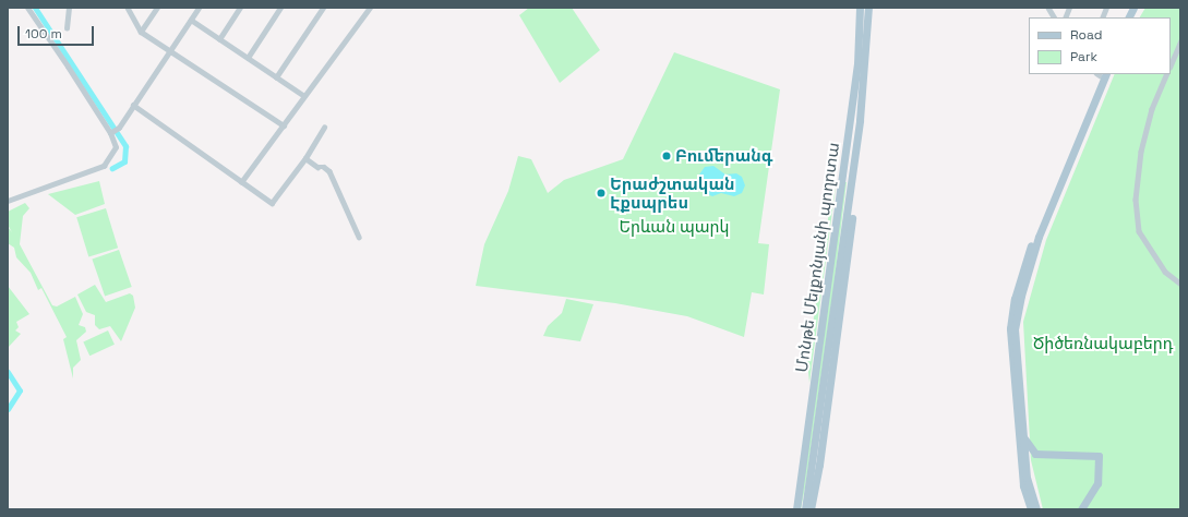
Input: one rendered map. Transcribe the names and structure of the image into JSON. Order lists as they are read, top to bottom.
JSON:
{
  "streets": {
    "main road": ["Մոնթե Մելքոնյանի պողոտա"]
  },
  "parks": ["Երևան պարկ", "Ծիծեռնակաբերդ"],
  "places": ["Բումերանգ", "Երաժշտական Էքսպրես"],
  "legend": ["Road", "Park"],
  "scale_bar": "100 m"
}
